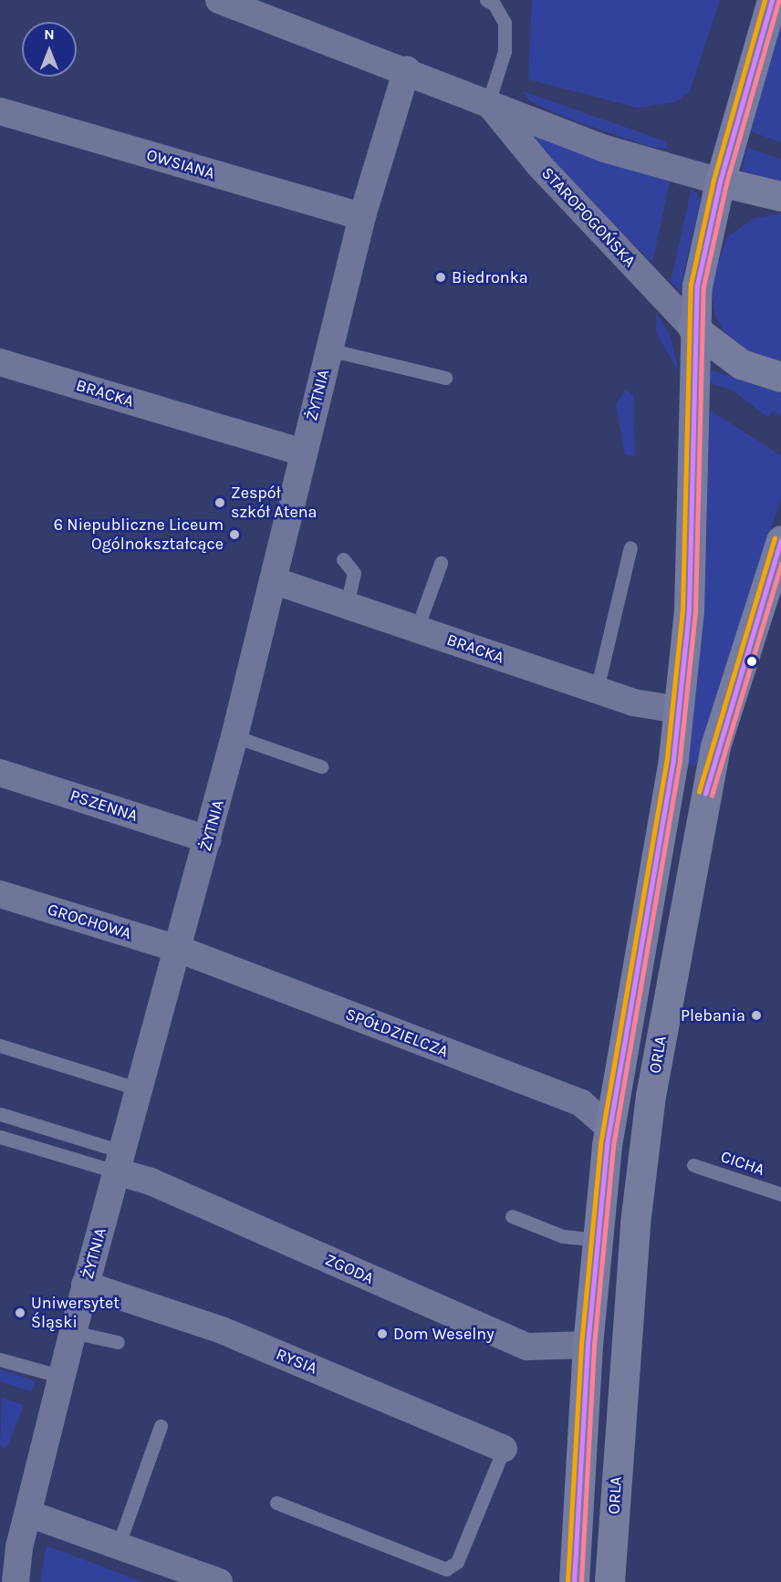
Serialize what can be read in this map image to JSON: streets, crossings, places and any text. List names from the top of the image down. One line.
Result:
{"streets":{"street":["OWSIANA","STAROPOGOŃSKA","BRACKA","ŻYTNIA","PSZENNA","GROCHOWA","SPÓŁDZIELCZA","ORLA","ZGODA","RYSIA"],"lane":["CICHA"]},"crossings":[["OWSIANA","ŻYTNIA"],["STAROPOGOŃSKA","ŻYTNIA"],["BRACKA","ŻYTNIA"],["ŻYTNIA","PSZENNA"],["ŻYTNIA","GROCHOWA"],["ŻYTNIA","SPÓŁDZIELCZA"],["ŻYTNIA","ZGODA"],["ŻYTNIA","RYSIA"],["GROCHOWA","SPÓŁDZIELCZA"]],"places":["Biedronka","Zespół szkół Atena","6 Niepubliczne Liceum Ogólnokształcące","Plebania","Uniwersytet Śląski","Dom Weselny"],"north":"top"}
